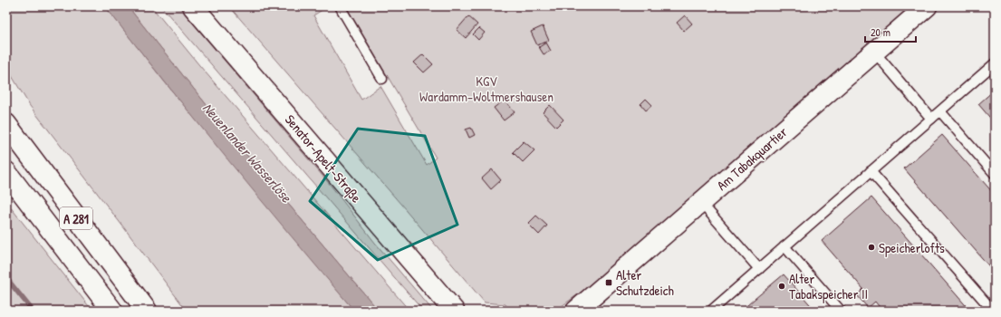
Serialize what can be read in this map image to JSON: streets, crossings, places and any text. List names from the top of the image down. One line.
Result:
{"streets":{"main road":["Senator-Apelt-Straße","Am Tabakquartier","A 281"]},"water":["Neuenlander Wasserlöse"],"parks":["KGV Wardamm-Woltmershausen"],"places":{"other":["Speicherlofts","Alter Tabakspeicher II"],"transit":["Alter Schutzdeich"]},"scale_bar":"20 m"}
